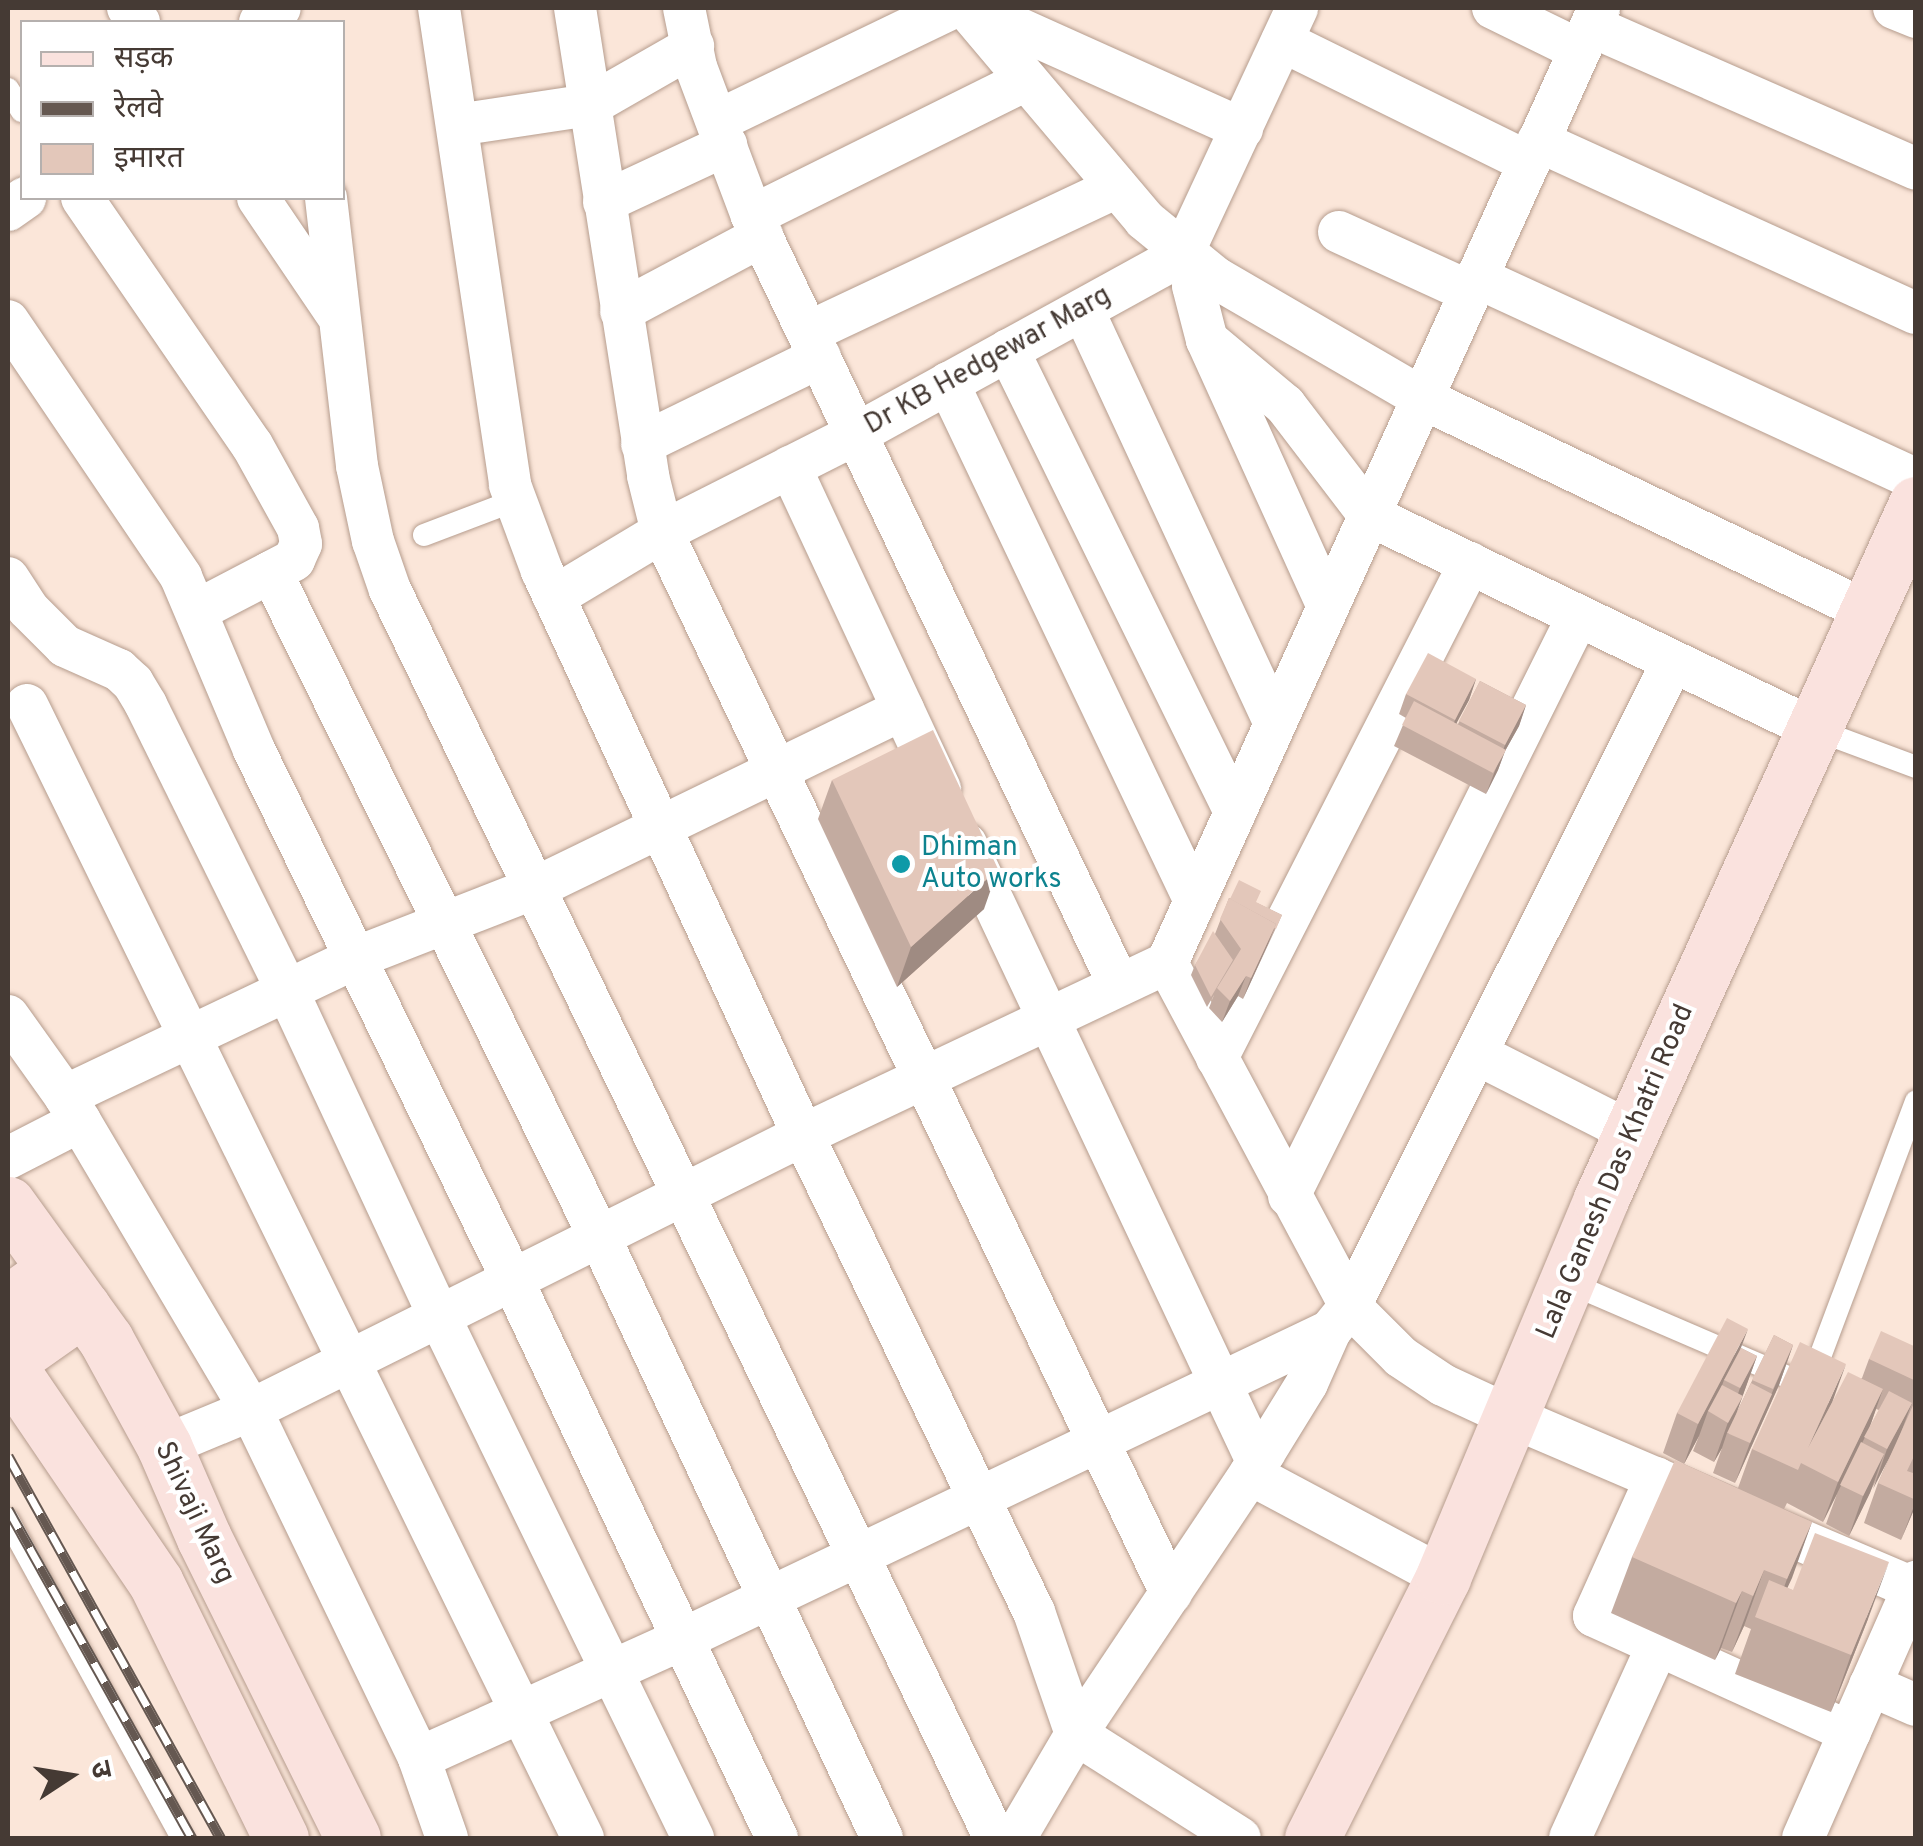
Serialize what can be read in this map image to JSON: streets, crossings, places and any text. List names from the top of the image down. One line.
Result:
{"streets":{"street":["Dr KB Hedgewar Marg","Lala Ganesh Das Khatri Road","Shivaji Marg"]},"places":["Dhiman Auto works"],"legend":["सड़क","रेलवे","इमारत"],"north":"right"}
